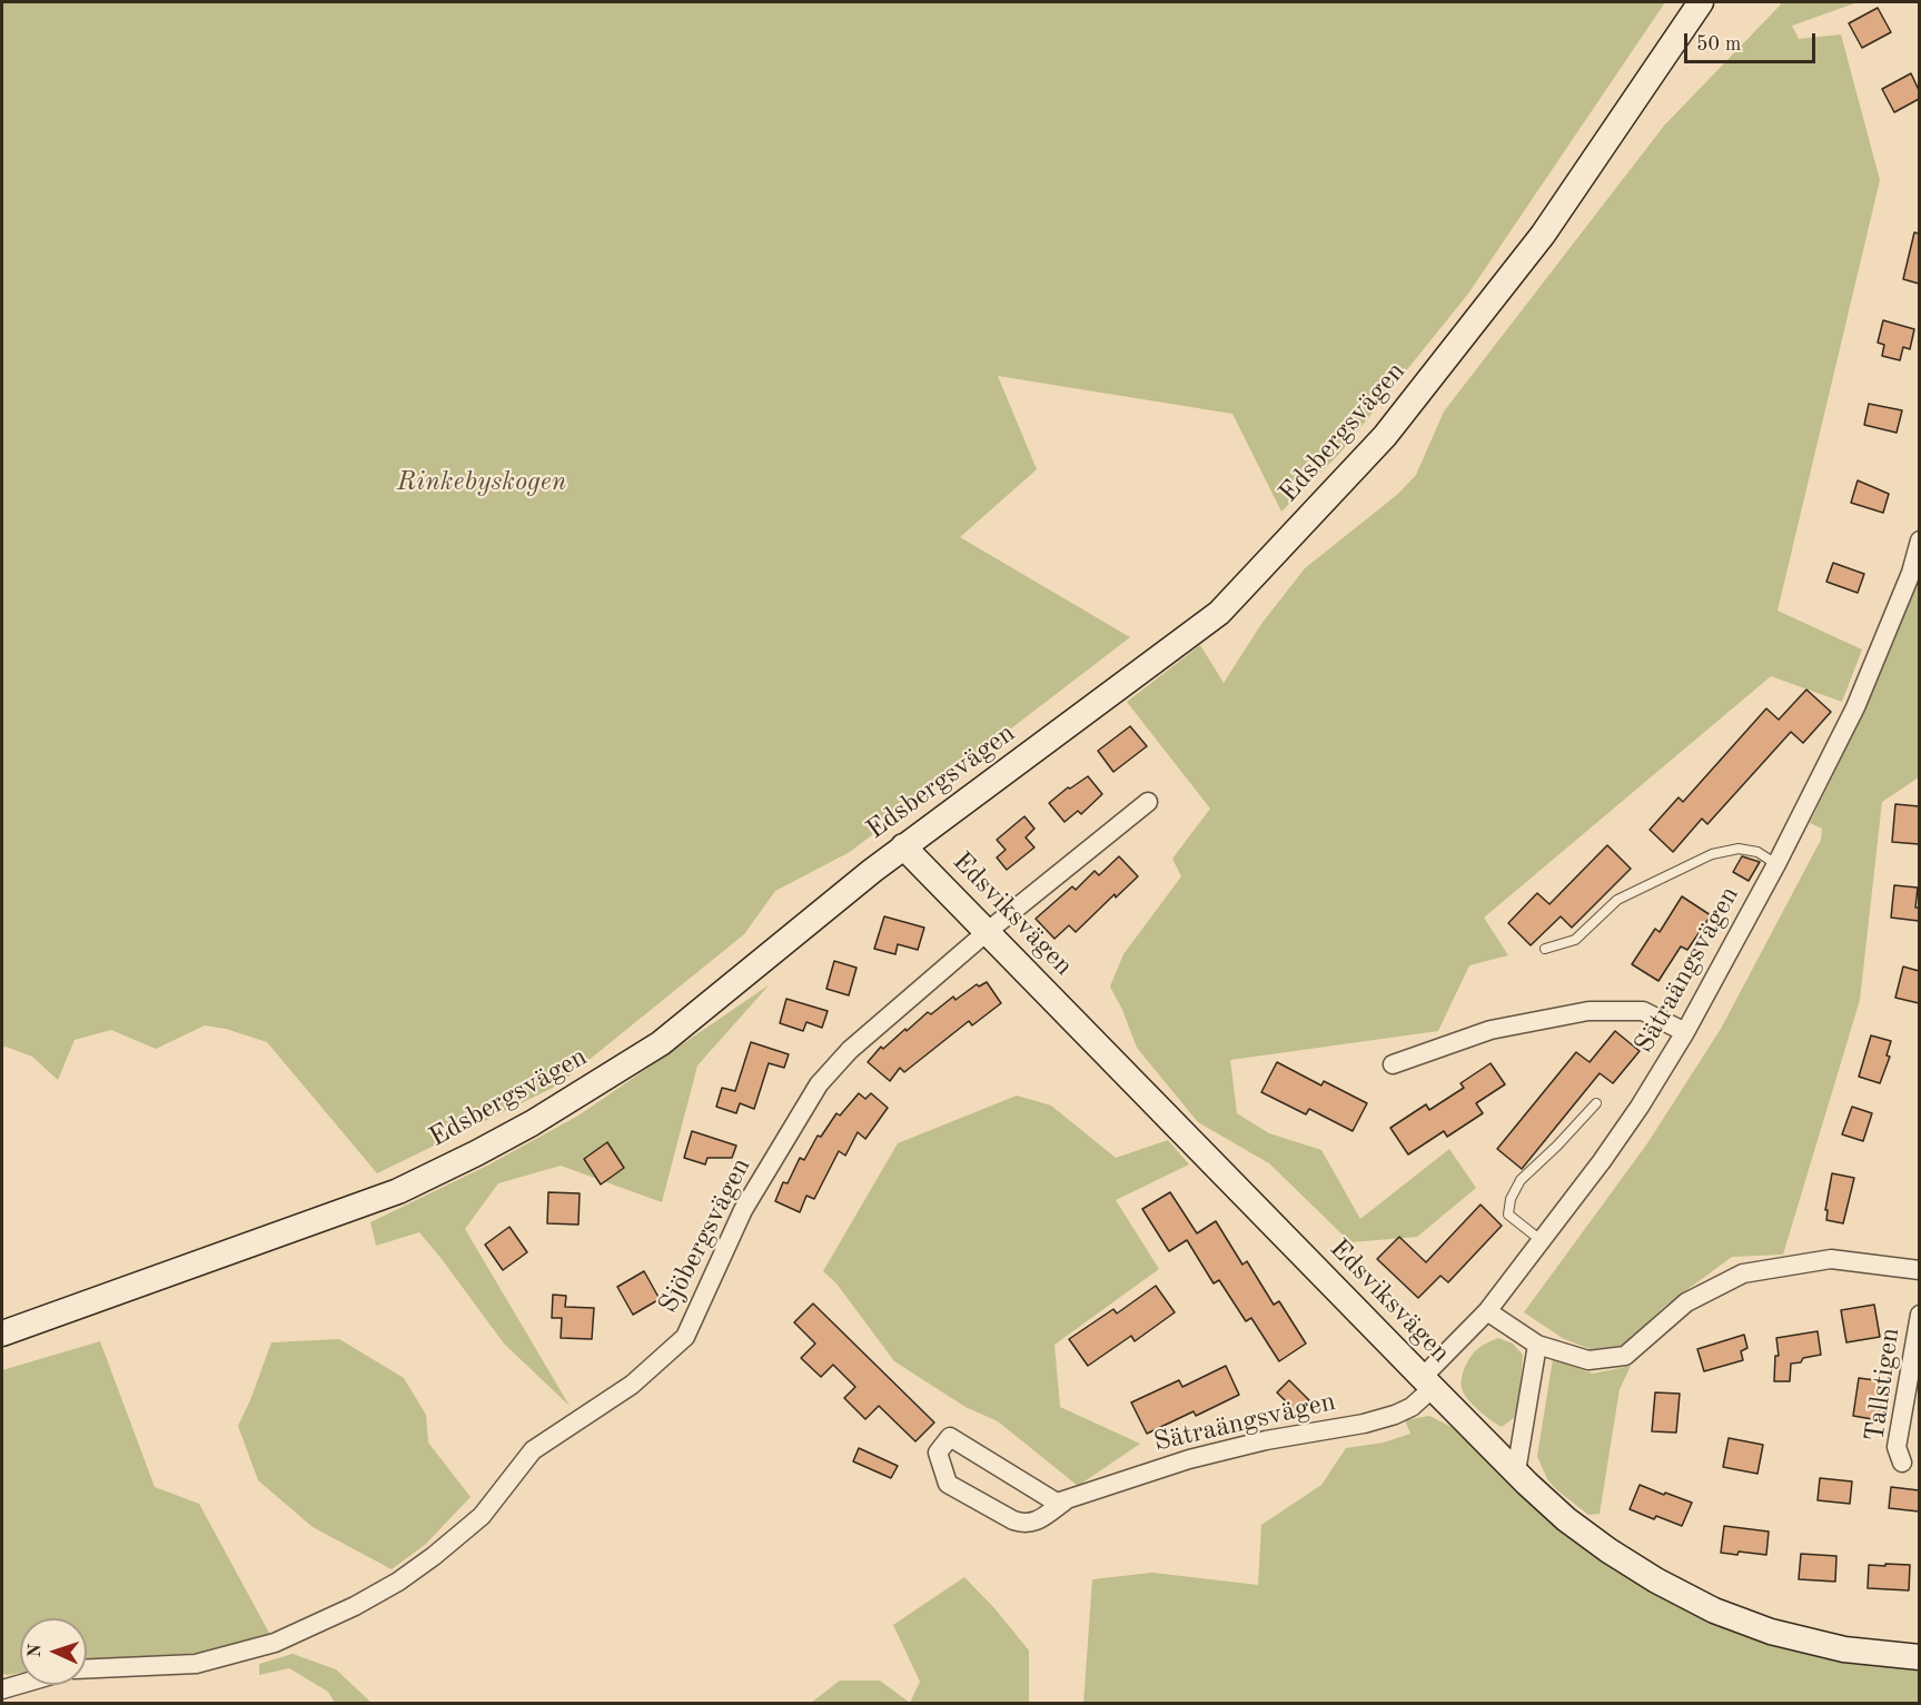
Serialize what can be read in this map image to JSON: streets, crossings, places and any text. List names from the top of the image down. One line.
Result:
{"streets":{"main road":["Edsbergsvägen","Edsviksvägen"],"street":["Sätraängsvägen","Sjöbergsvägen","Tallstigen"]},"crossings":[["Edsbergsvägen","Edsviksvägen"],["Edsviksvägen","Sätraängsvägen"],["Edsviksvägen","Sjöbergsvägen"]],"parks":["Rinkebyskogen"],"scale_bar":"50 m","north":"left"}
